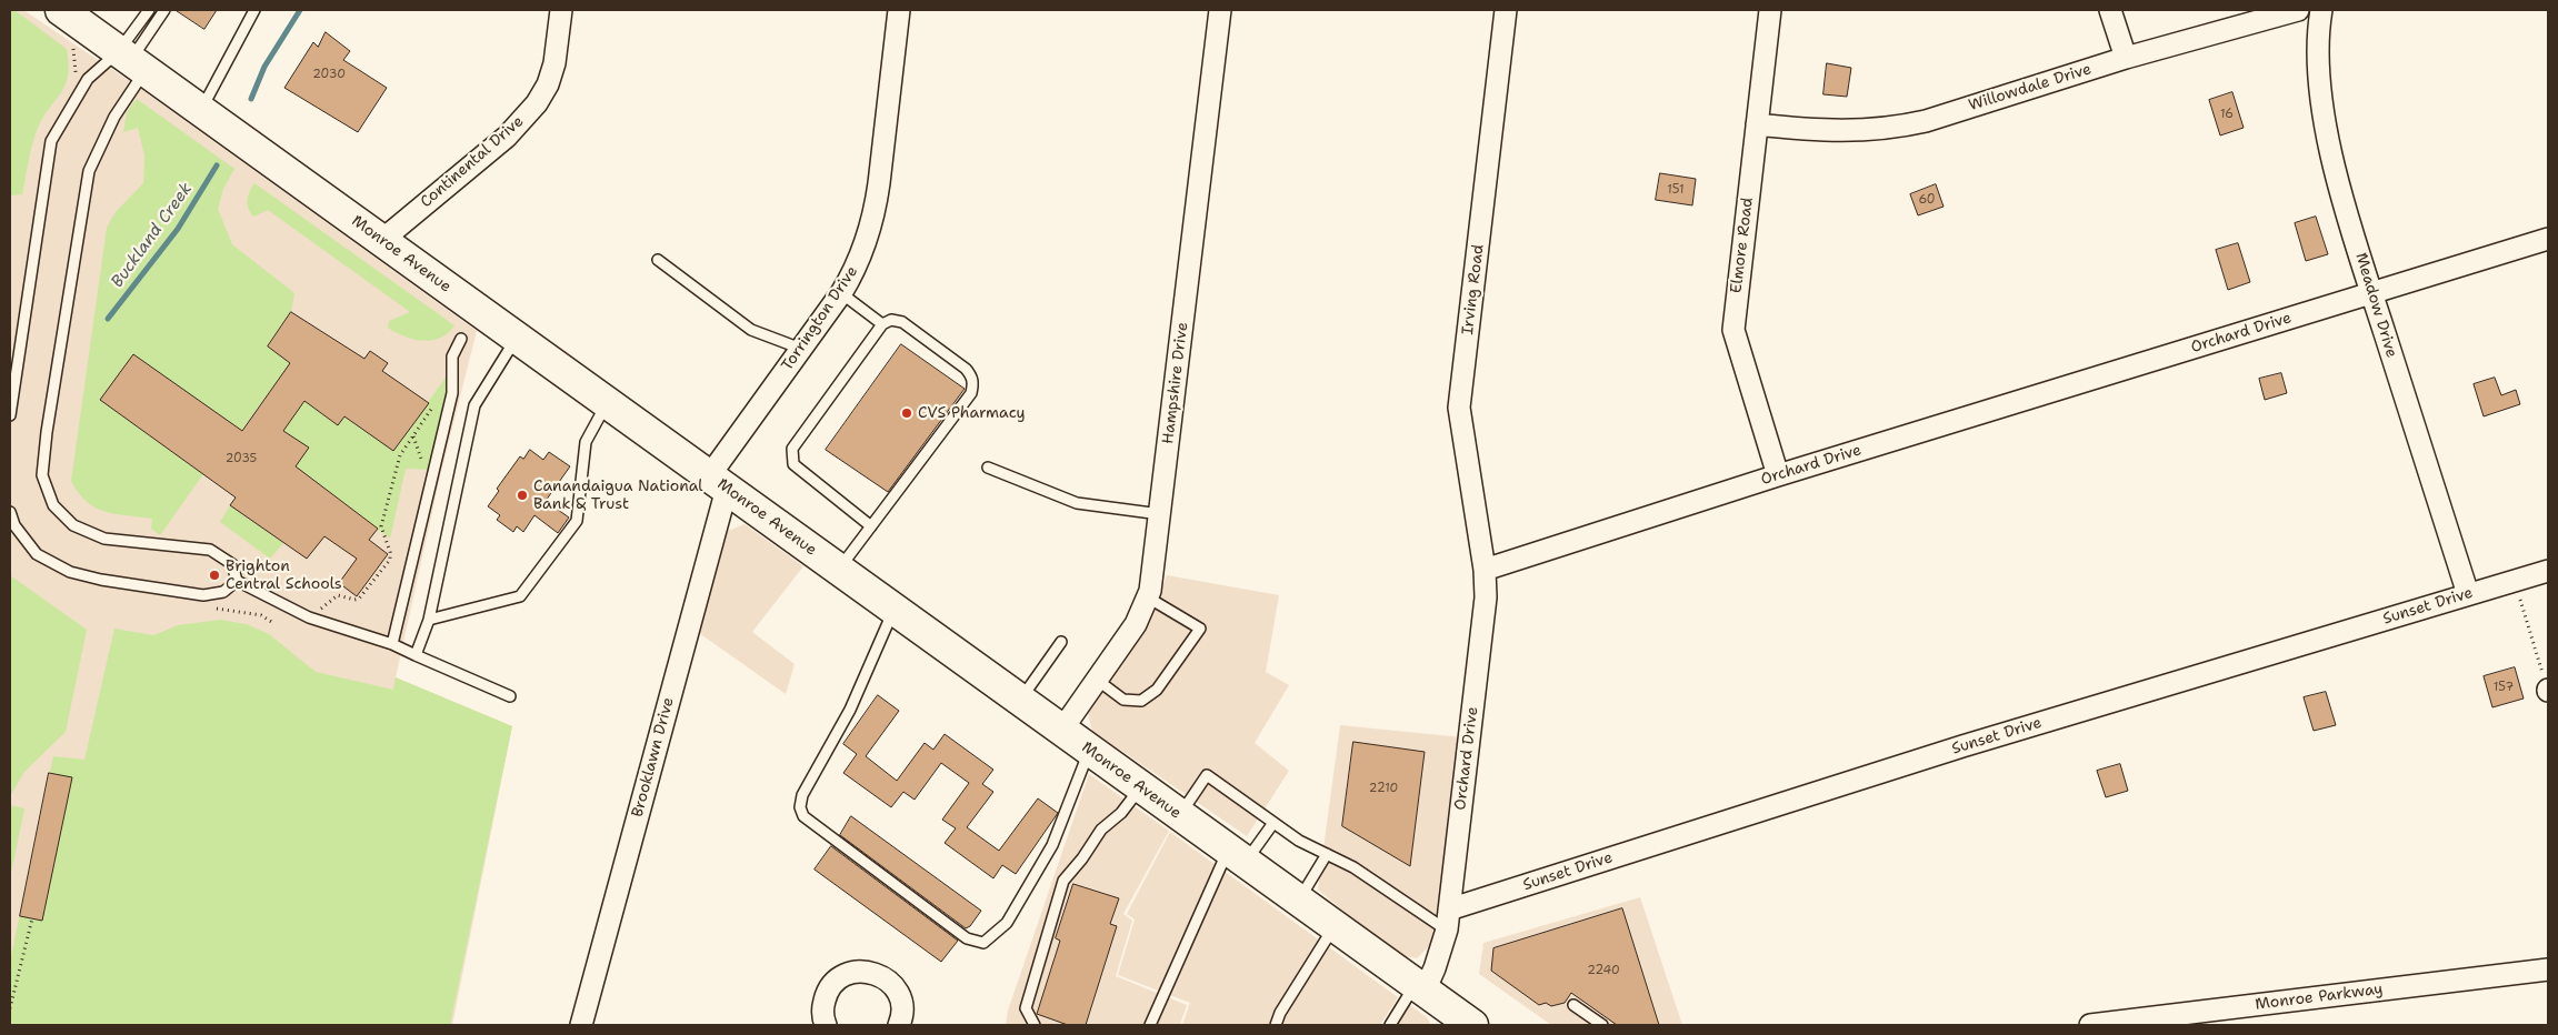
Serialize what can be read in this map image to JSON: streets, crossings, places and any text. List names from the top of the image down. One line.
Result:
{"streets":{"main road":["Monroe Avenue"],"street":["Willowdale Drive","Continental Drive","Elmore Road","Irving Road","Meadow Drive","Torrington Drive","Orchard Drive","Hampshire Drive","Sunset Drive","Brooklawn Drive","Monroe Parkway"]},"crossings":[["Willowdale Drive","Elmore Road"],["Continental Drive","Monroe Avenue"],["Elmore Road","Orchard Drive"],["Monroe Avenue","Torrington Drive"],["Monroe Avenue","Orchard Drive"],["Monroe Avenue","Hampshire Drive"],["Monroe Avenue","Brooklawn Drive"],["Irving Road","Orchard Drive"],["Meadow Drive","Orchard Drive"],["Meadow Drive","Sunset Drive"],["Torrington Drive","Brooklawn Drive"],["Orchard Drive","Sunset Drive"]],"water":["Buckland Creek"],"places":["CVS Pharmacy","Canandaigua National Bank & Trust","Brighton Central Schools"],"house_numbers":["2030","16","151","60","2035","157","2210","2240"]}
